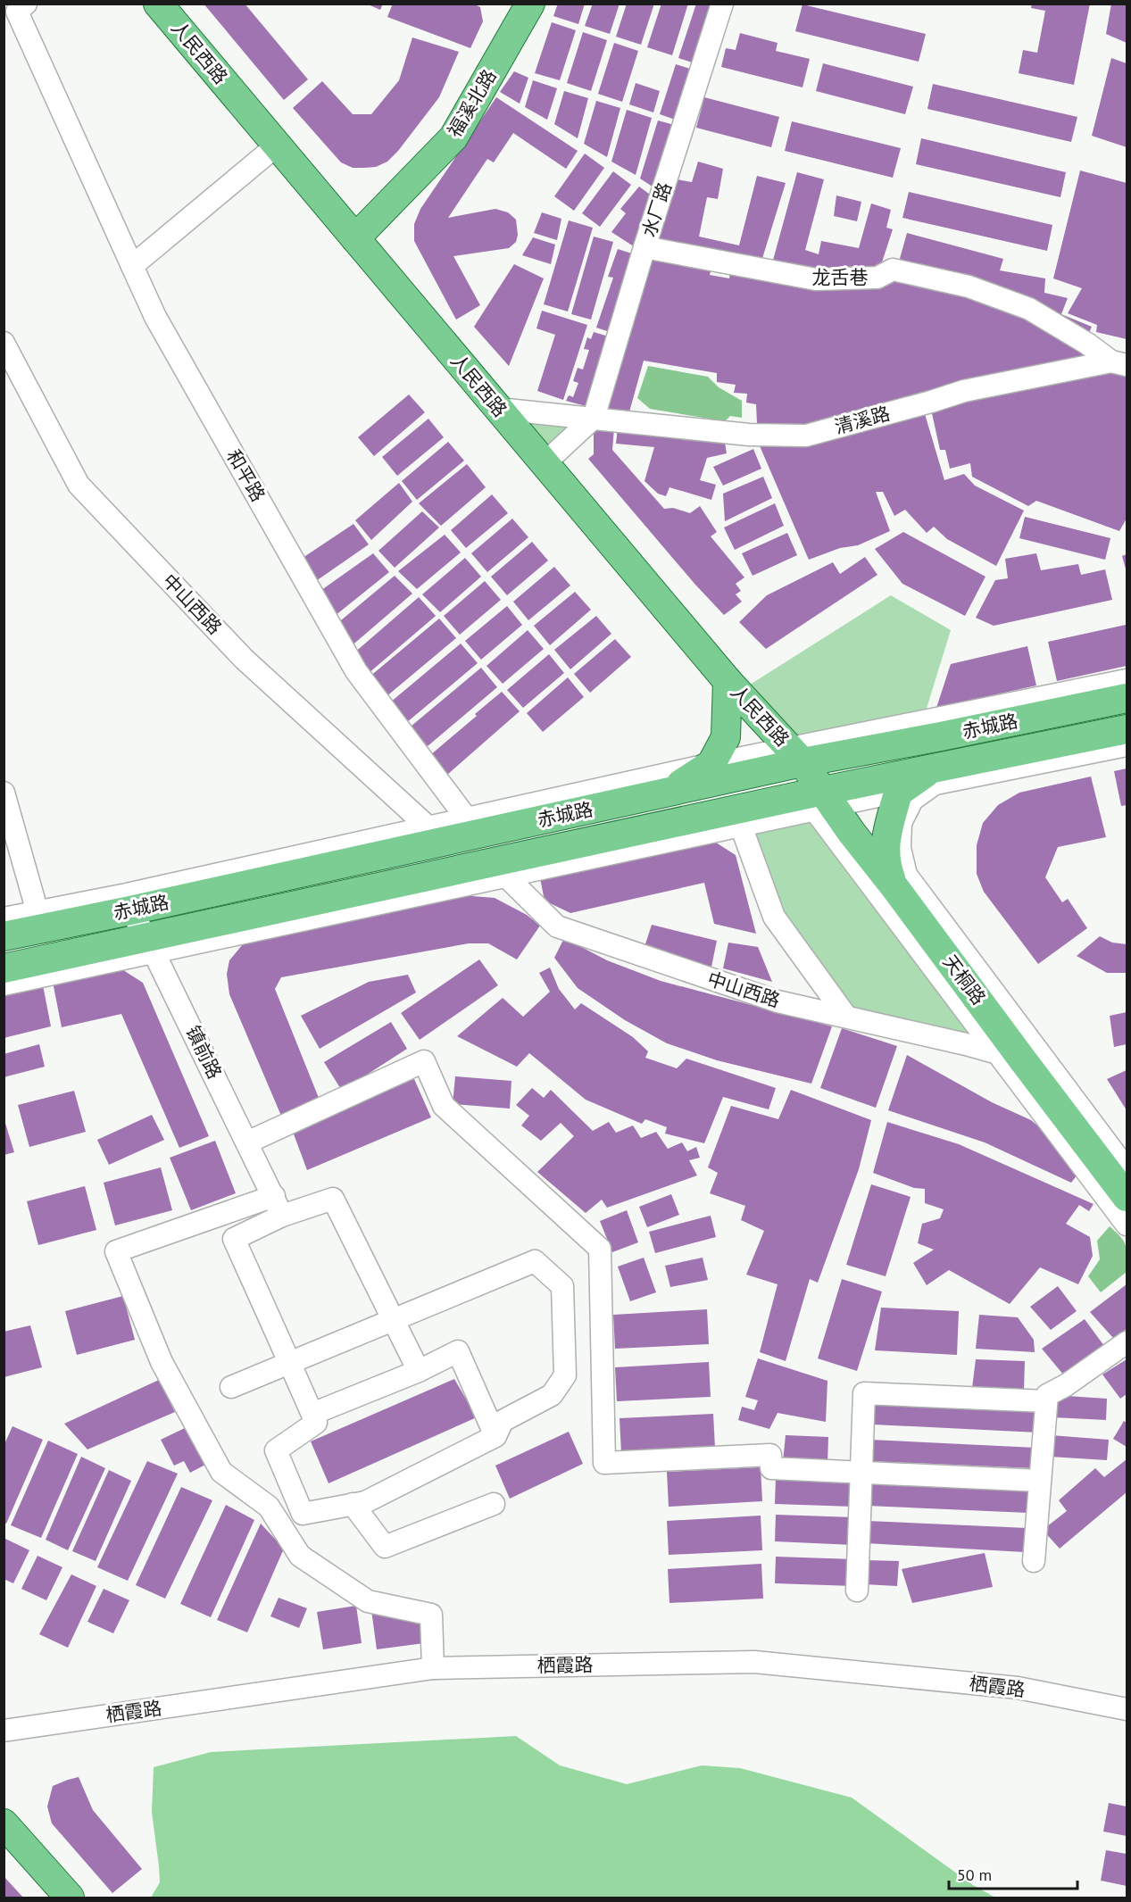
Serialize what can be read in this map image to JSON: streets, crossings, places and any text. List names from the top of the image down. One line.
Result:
{"streets":{"main road":["人民西路","福溪北路","赤城路","天桐路"],"street":["水厂路","龙舌巷","清溪路","和平路","中山西路","镇前路","栖霞路"]},"crossings":[["人民西路","福溪北路"],["人民西路","赤城路"],["人民西路","天桐路"],["水厂路","龙舌巷"],["水厂路","清溪路"],["龙舌巷","清溪路"],["和平路","赤城路"],["中山西路","赤城路"],["中山西路","天桐路"],["赤城路","天桐路"],["赤城路","镇前路"]],"scale_bar":"50 m"}
